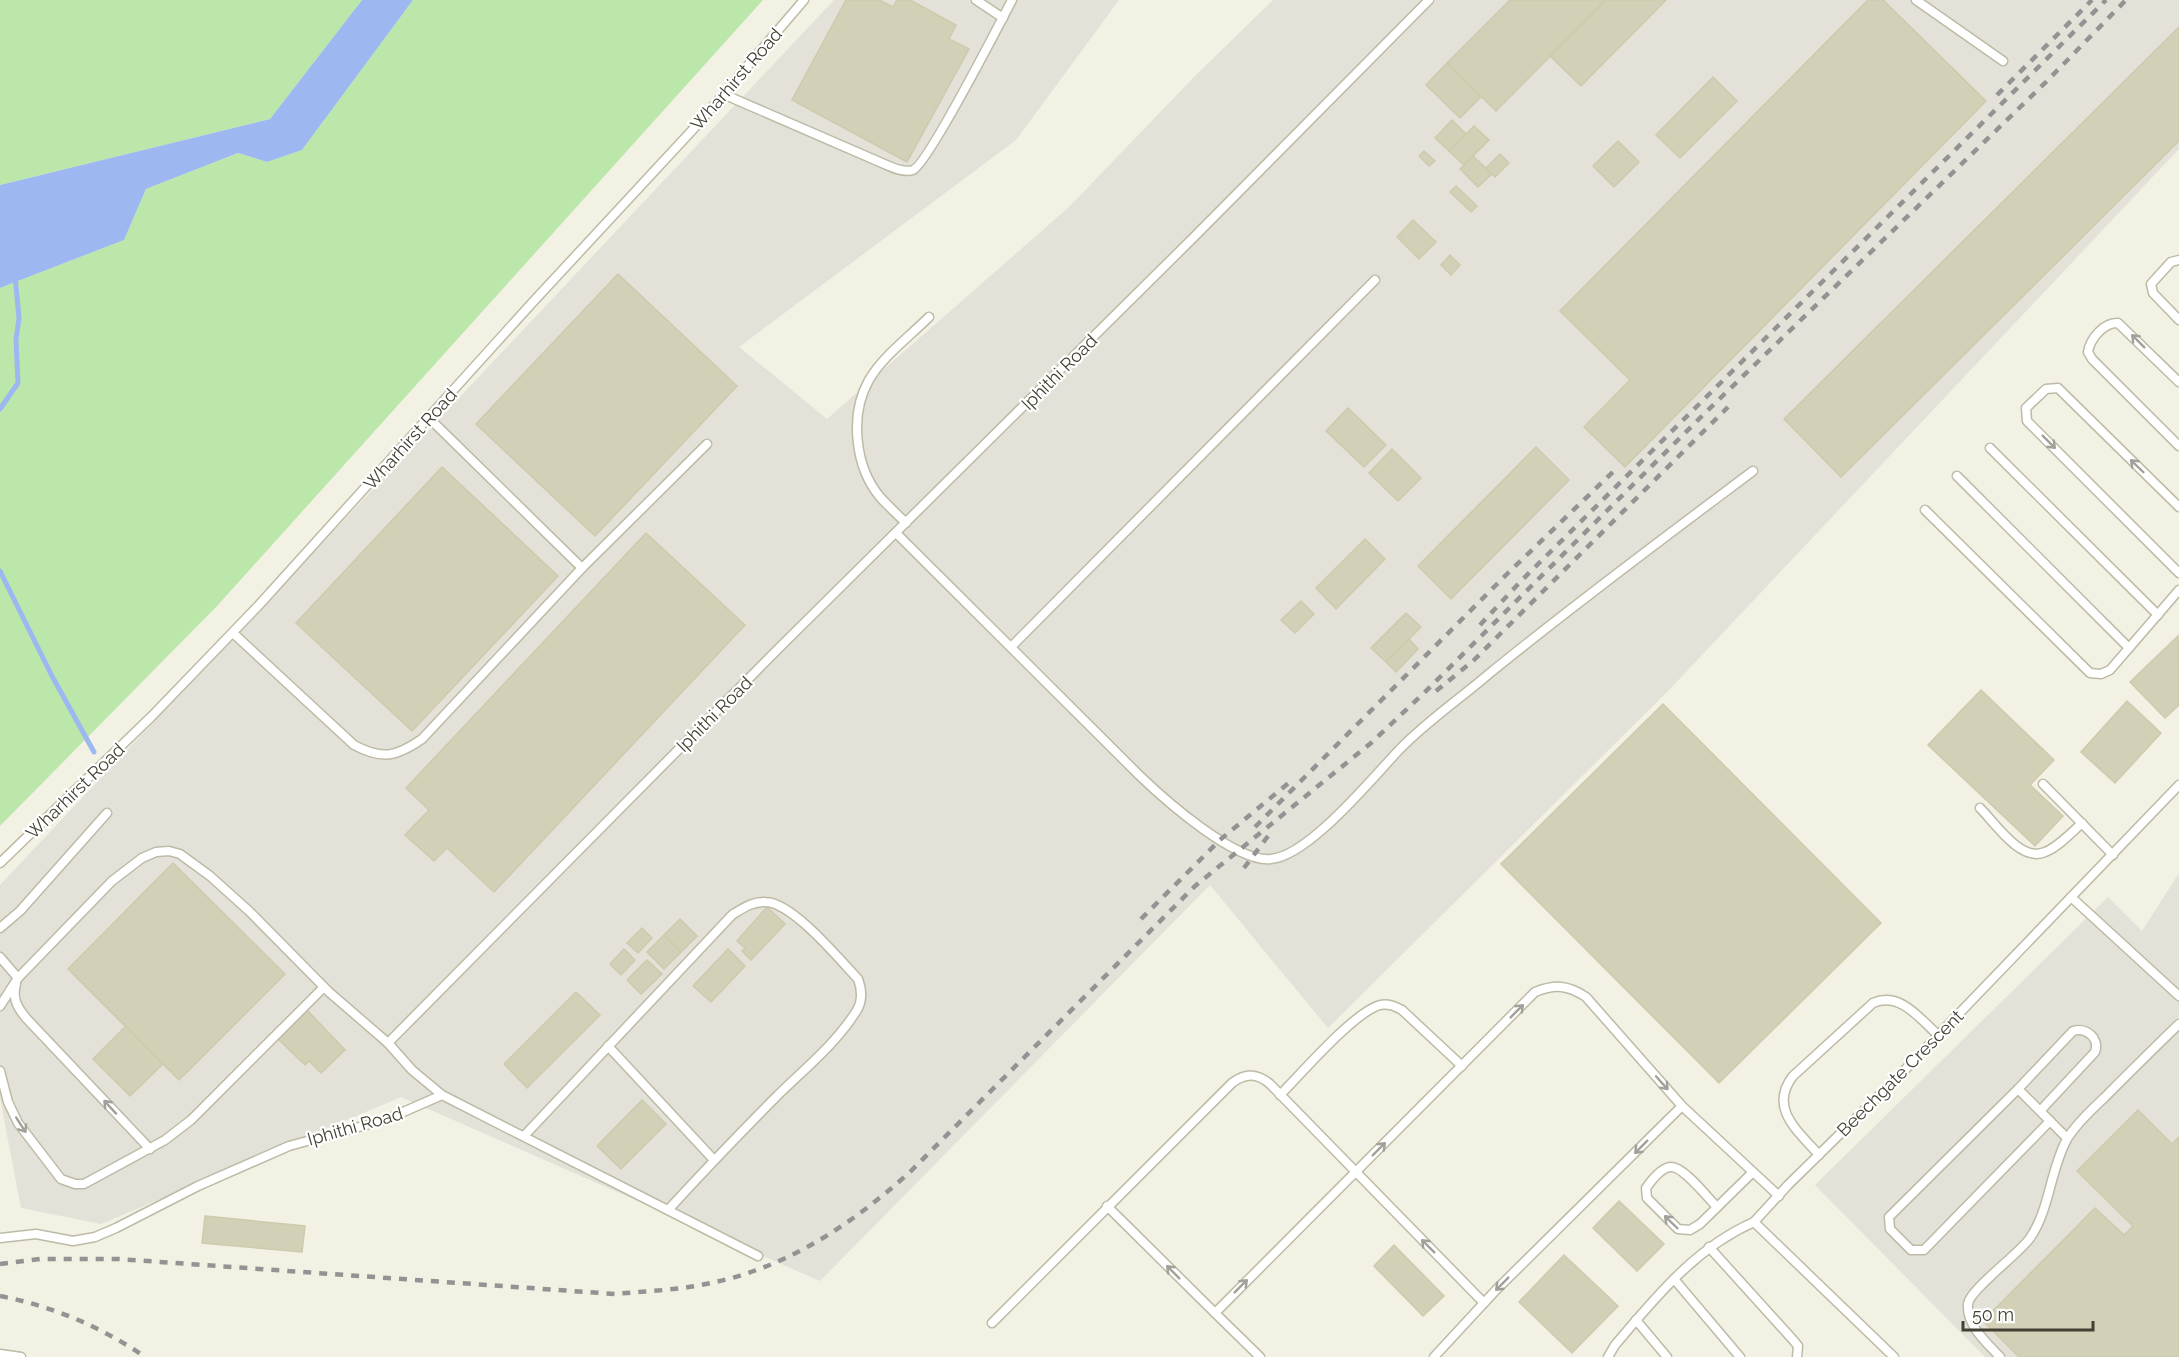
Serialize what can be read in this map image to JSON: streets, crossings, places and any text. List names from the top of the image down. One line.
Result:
{"streets":{"lane":["Wharhirst Road","Iphithi Road","Beechgate Crescent"]},"scale_bar":"50 m"}
